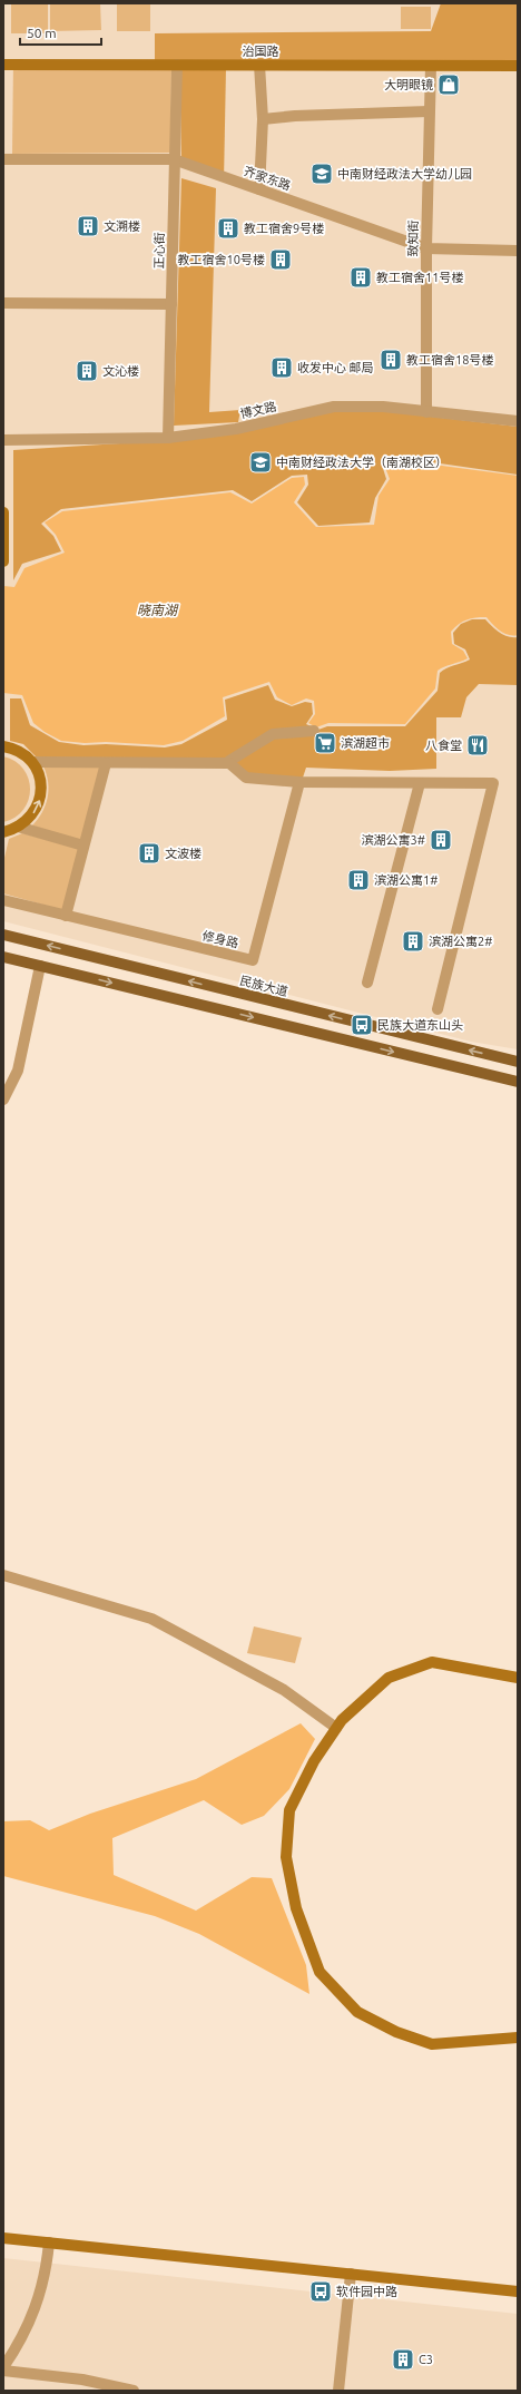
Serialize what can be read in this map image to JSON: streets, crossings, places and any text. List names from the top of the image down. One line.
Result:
{"streets":{"main road":["治国路","民族大道"],"street":["齐家东路","致知街","正心街","博文路","修身路"]},"crossings":[["治国路","致知街"],["治国路","正心街"],["齐家东路","致知街"],["齐家东路","正心街"],["致知街","博文路"],["正心街","博文路"]],"water":["晓南湖"],"places":{"shop":["大明眼镜"],"school or university":["中南财经政法大学幼儿园","中南财经政法大学（南湖校区）"],"building":["文溯楼","教工宿舍9号楼","教工宿舍10号楼","教工宿舍11号楼","教工宿舍18号楼","收发中心 邮局","文沁楼","滨湖公寓3#","文波楼","滨湖公寓1#","滨湖公寓2#","C3"],"supermarket":["滨湖超市"],"restaurant":["八食堂"],"bus stop":["民族大道东山头","软件园中路"]},"scale_bar":"50 m"}
